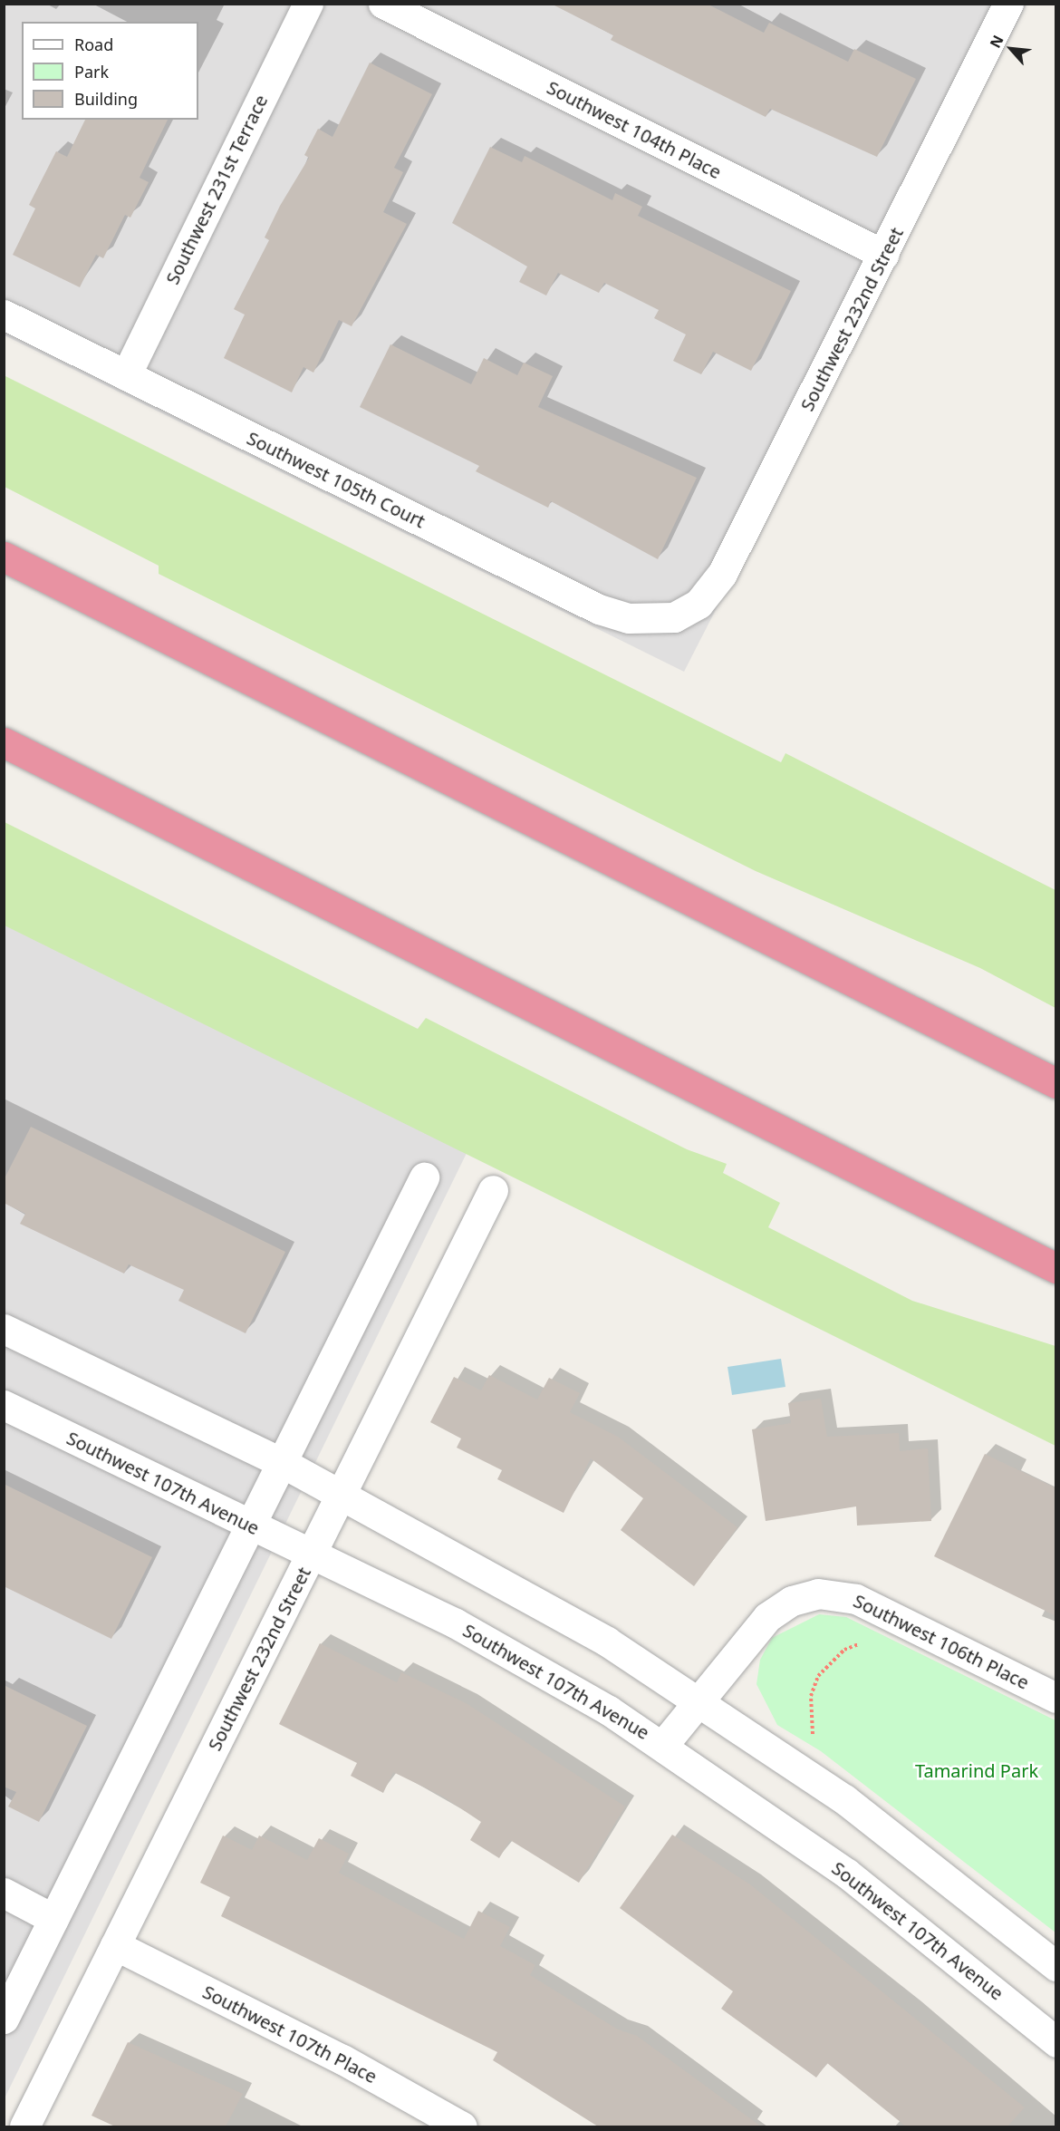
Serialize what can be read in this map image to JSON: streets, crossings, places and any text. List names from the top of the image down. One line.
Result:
{"streets":{"street":["Southwest 104th Place","Southwest 231st Terrace","Southwest 232nd Street","Southwest 105th Court","Southwest 107th Avenue","Southwest 106th Place","Southwest 107th Place"]},"crossings":[["Southwest 104th Place","Southwest 232nd Street"],["Southwest 231st Terrace","Southwest 105th Court"],["Southwest 232nd Street","Southwest 105th Court"],["Southwest 232nd Street","Southwest 107th Avenue"],["Southwest 232nd Street","Southwest 107th Place"],["Southwest 107th Avenue","Southwest 106th Place"]],"parks":["Tamarind Park"],"legend":["Road","Park","Building"],"north":"top left"}
